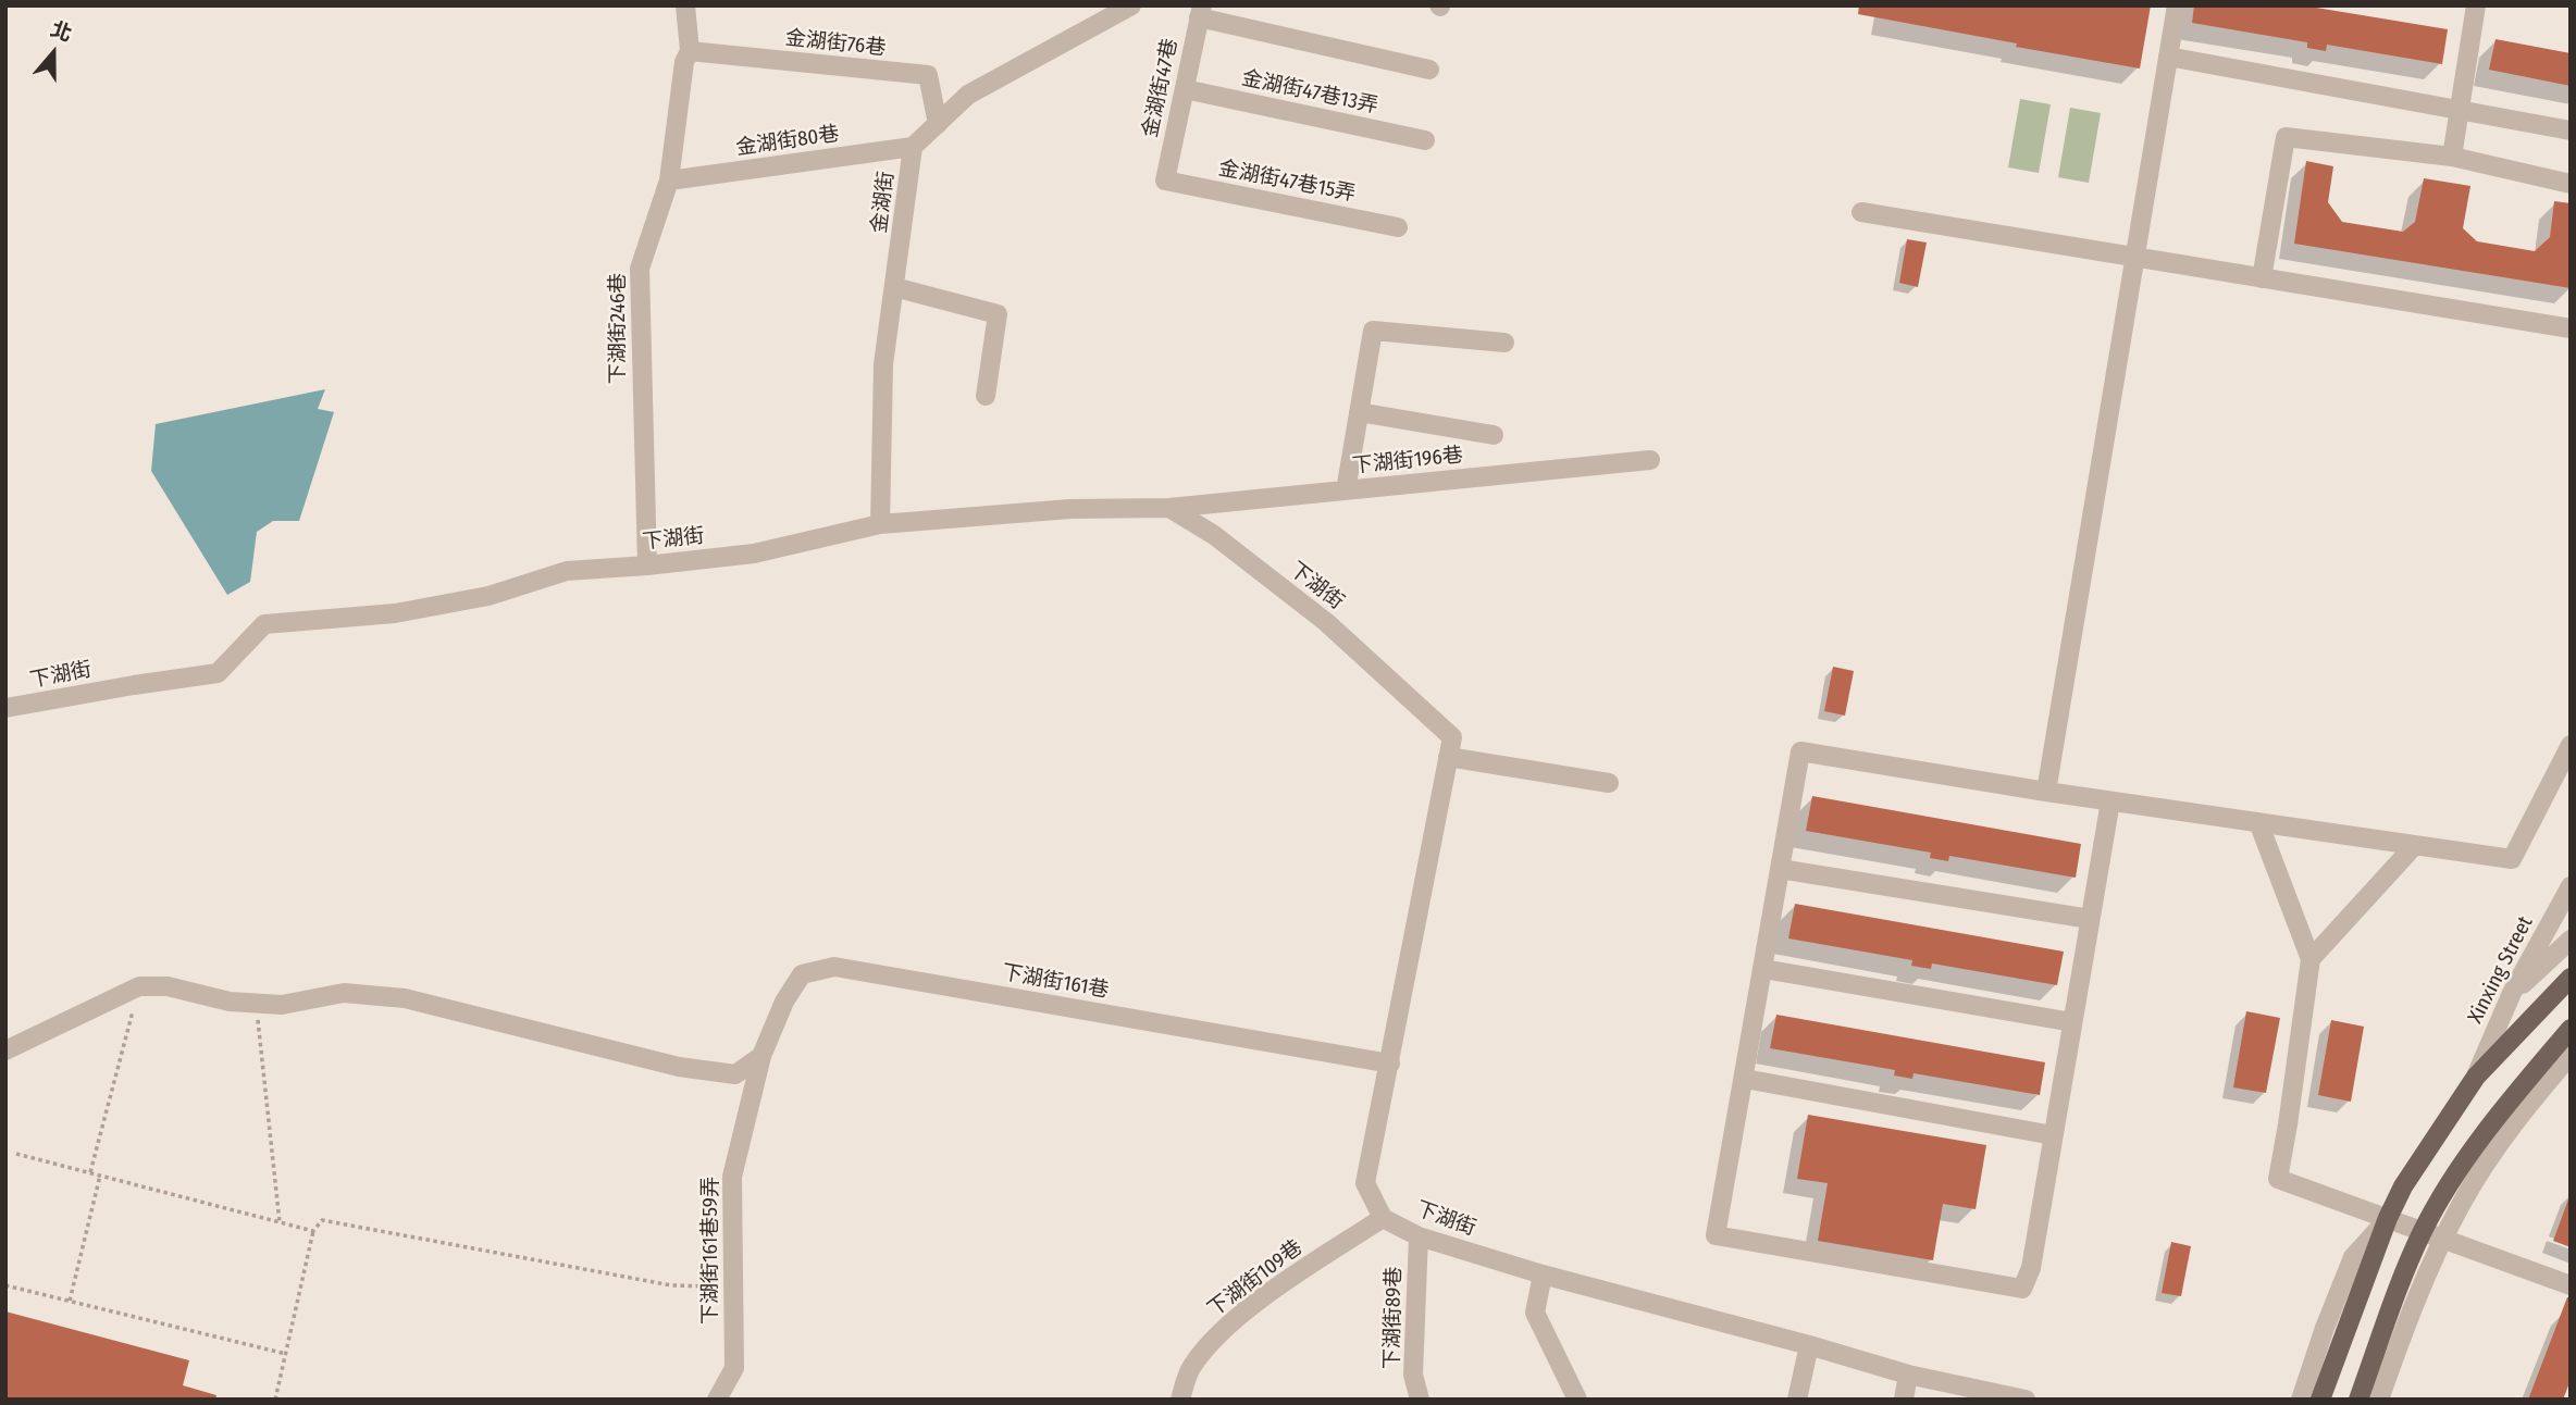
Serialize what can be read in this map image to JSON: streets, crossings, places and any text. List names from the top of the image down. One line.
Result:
{"streets":{"street":["金湖街76巷","金湖街47巷","金湖街47巷13弄","金湖街80巷","金湖街47巷15弄","金湖街","下湖街246巷","下湖街196巷","下湖街","Xinxing Street","下湖街161巷","下湖街161巷59弄","下湖街109巷","下湖街89巷"]},"crossings":[["金湖街76巷","金湖街"],["金湖街76巷","下湖街246巷"],["金湖街47巷","金湖街47巷13弄"],["金湖街47巷","金湖街47巷15弄"],["金湖街80巷","金湖街"],["金湖街80巷","下湖街246巷"],["金湖街","下湖街"],["下湖街246巷","下湖街"],["下湖街196巷","下湖街"],["下湖街","下湖街161巷"],["下湖街","下湖街109巷"],["下湖街","下湖街89巷"],["下湖街161巷","下湖街161巷59弄"]],"north":"top"}
